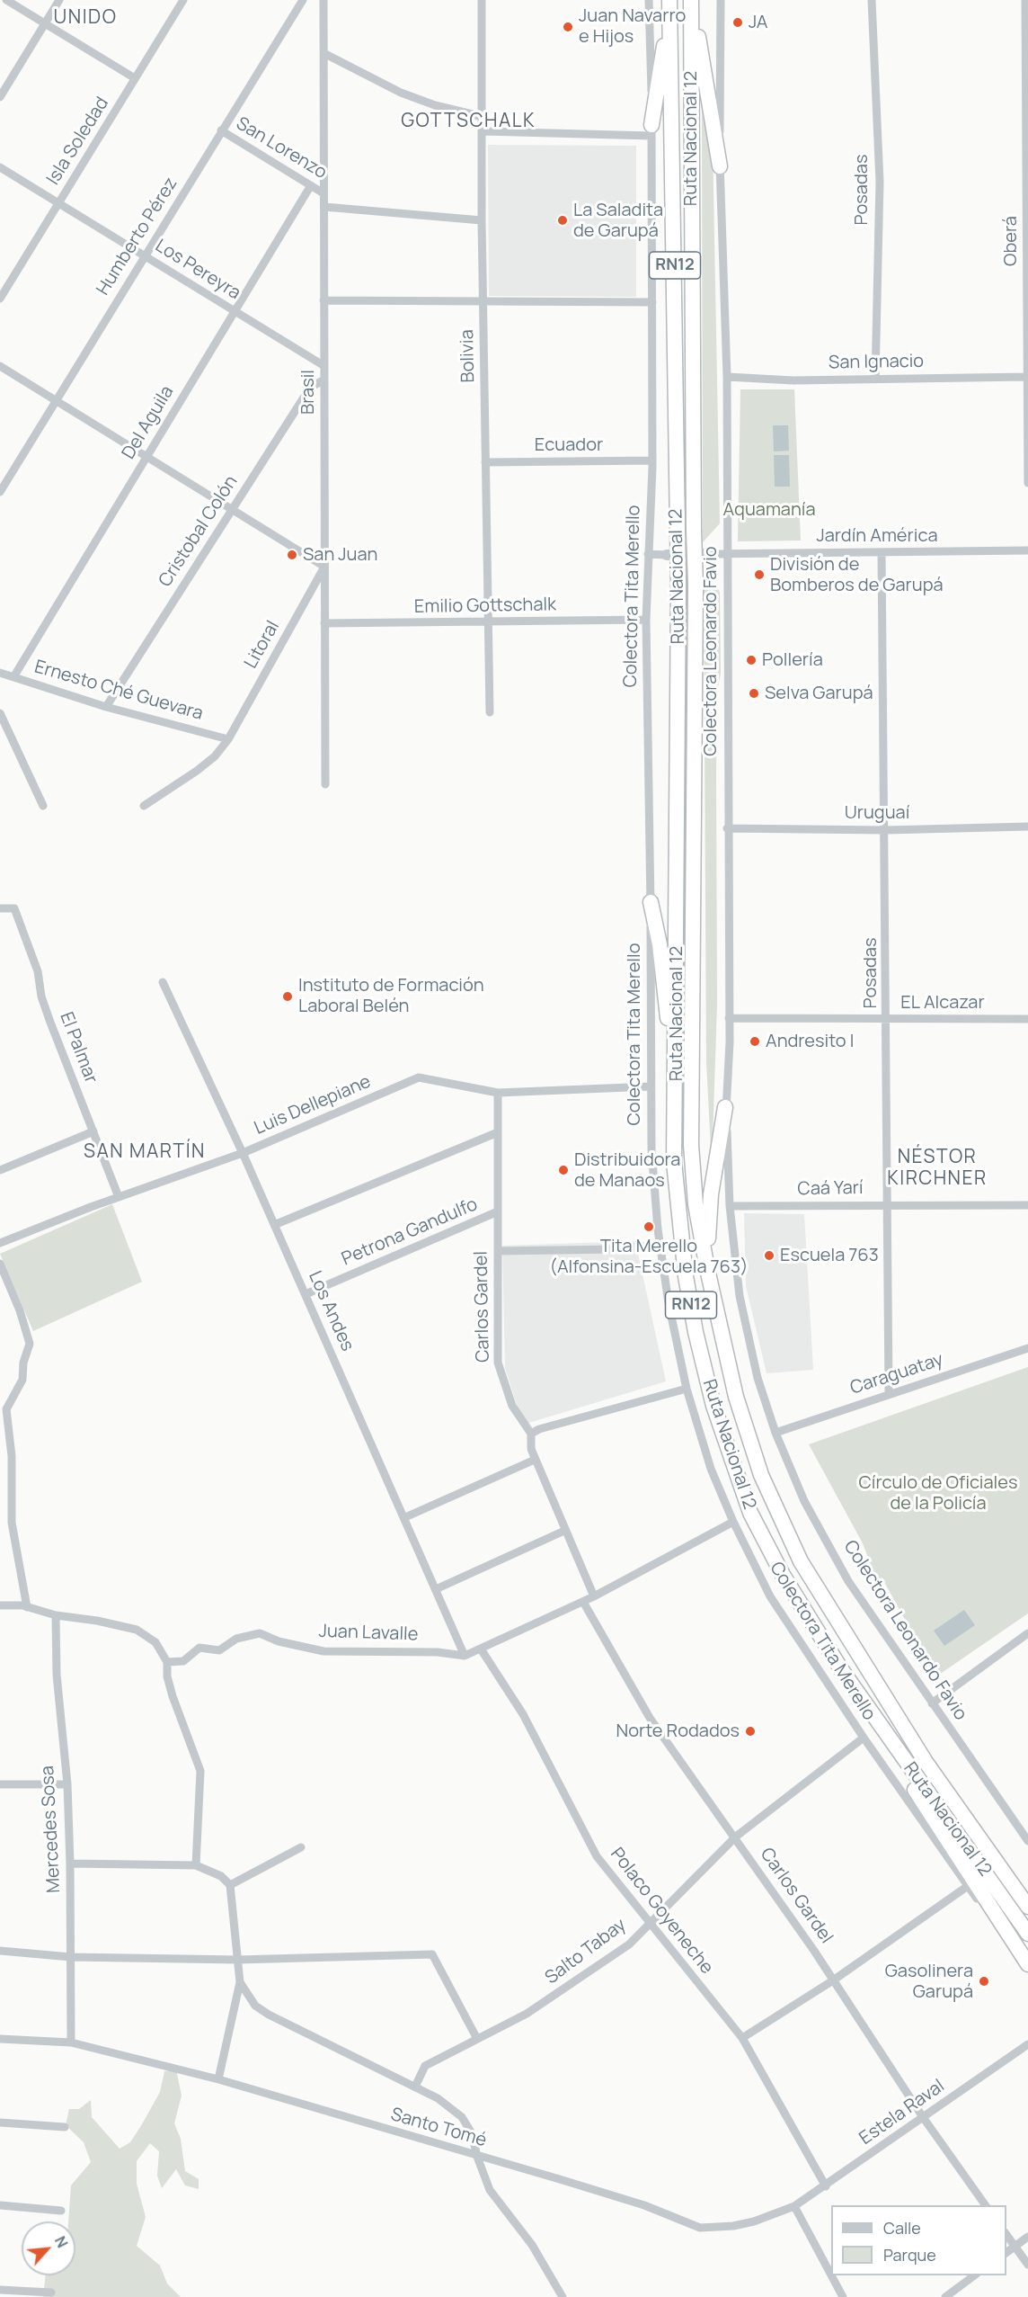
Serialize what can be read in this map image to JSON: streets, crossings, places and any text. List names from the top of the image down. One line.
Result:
{"streets":{"highway":["Ruta Nacional 12","RN12"],"street":["Isla Soledad","San Lorenzo","Posadas","Humberto Pérez","Oberá","Los Pereyra","Bolivia","San Ignacio","Brasil","Del Aguila","Ecuador","Cristobal Colón","Jardín América","Colectora Tita Merello","Emilio Gottschalk","Litoral","Colectora Leonardo Favio","Ernesto Ché Guevara","Uruguaí","EL Alcazar","El Palmar","Luis Dellepiane","Caá Yarí","Petrona Gandulfo","Carlos Gardel","Los Andes","Caraguatay","Juan Lavalle","Mercedes Sosa","Polaco Goyeneche","Salto Tabay","Estela Raval","Santo Tomé"]},"crossings":[["Isla Soledad","Los Pereyra"],["San Lorenzo","Humberto Pérez"],["San Lorenzo","Brasil"],["San Lorenzo","Del Aguila"],["Posadas","San Ignacio"],["Posadas","Jardín América"],["Posadas","Uruguaí"],["Posadas","EL Alcazar"],["Posadas","Caá Yarí"],["Posadas","Caraguatay"],["Humberto Pérez","Los Pereyra"],["Oberá","San Ignacio"],["Los Pereyra","Brasil"],["Los Pereyra","Del Aguila"],["Bolivia","Ecuador"],["Bolivia","Emilio Gottschalk"],["San Ignacio","Colectora Leonardo Favio"],["Brasil","Cristobal Colón"],["Brasil","Emilio Gottschalk"],["Brasil","Litoral"],["Del Aguila","Ernesto Ché Guevara"],["Ecuador","Colectora Tita Merello"],["Cristobal Colón","Ernesto Ché Guevara"],["Jardín América","Colectora Leonardo Favio"],["Colectora Tita Merello","Emilio Gottschalk"],["Colectora Tita Merello","Luis Dellepiane"],["Colectora Tita Merello","Juan Lavalle"],["Colectora Tita Merello","Salto Tabay"],["Litoral","Ernesto Ché Guevara"],["Colectora Leonardo Favio","Uruguaí"],["Colectora Leonardo Favio","EL Alcazar"],["Colectora Leonardo Favio","Caá Yarí"],["Colectora Leonardo Favio","Caraguatay"],["El Palmar","Luis Dellepiane"],["Luis Dellepiane","Carlos Gardel"],["Luis Dellepiane","Los Andes"],["Petrona Gandulfo","Carlos Gardel"],["Petrona Gandulfo","Los Andes"],["Carlos Gardel","Juan Lavalle"],["Carlos Gardel","Salto Tabay"],["Carlos Gardel","Estela Raval"],["Los Andes","Juan Lavalle"],["Juan Lavalle","Polaco Goyeneche"],["Mercedes Sosa","Santo Tomé"],["Polaco Goyeneche","Salto Tabay"],["Polaco Goyeneche","Estela Raval"],["Estela Raval","Santo Tomé"]],"districts":["UNIDO","GOTTSCHALK","SAN MARTÍN","NÉSTOR KIRCHNER"],"parks":["Aquamanía","Círculo de Oficiales de la Policía"],"places":["JA","Juan Navarro e Hijos","La Saladita de Garupá","San Juan","División de Bomberos de Garupá","Pollería","Selva Garupá","Instituto de Formación Laboral Belén","Andresito I","Distribuidora de Manaos","Tita Merello (Alfonsina-Escuela 763)","Escuela 763","Norte Rodados","Gasolinera Garupá"],"legend":["Calle","Parque"],"north":"top right"}
